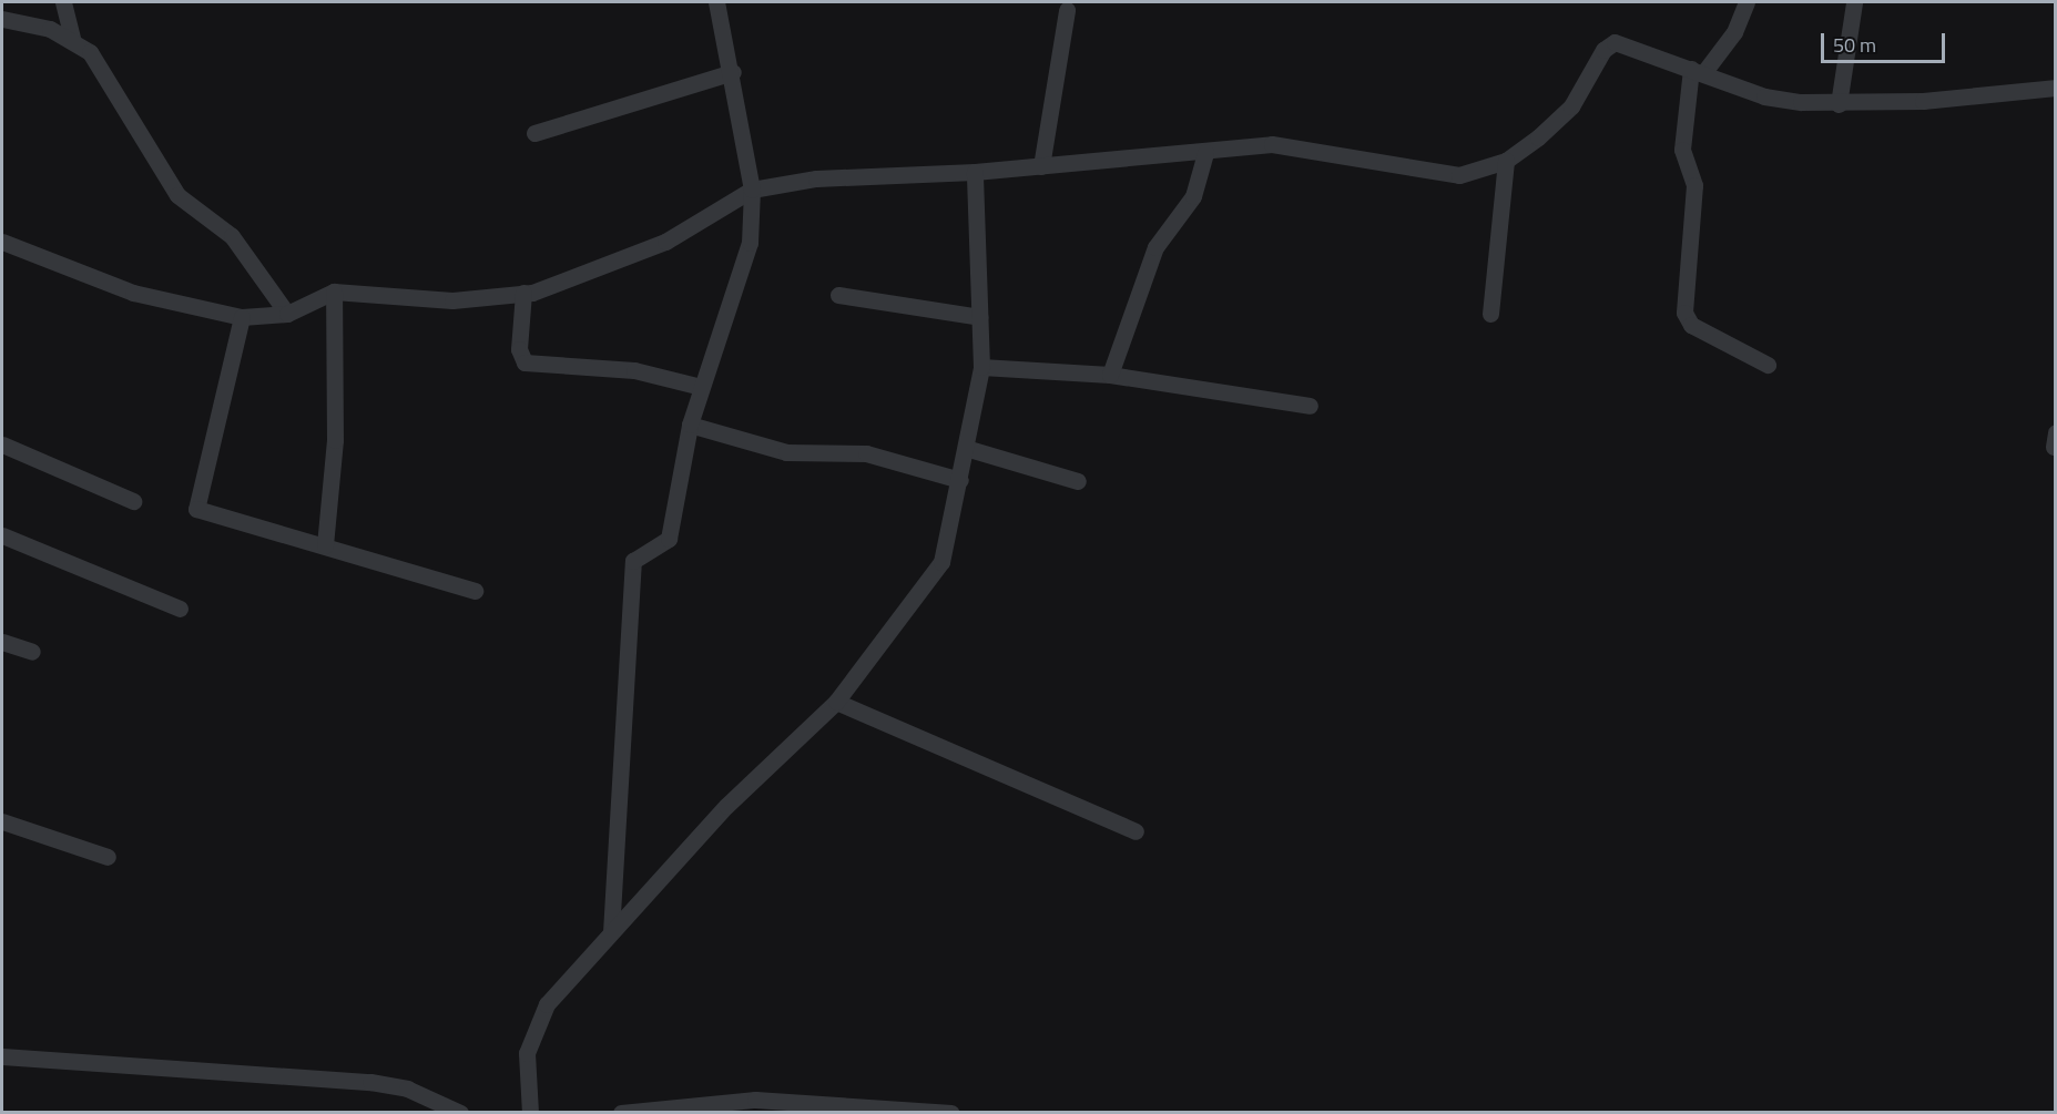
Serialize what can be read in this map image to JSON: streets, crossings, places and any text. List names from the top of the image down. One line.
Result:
{"scale_bar":"50 m"}
